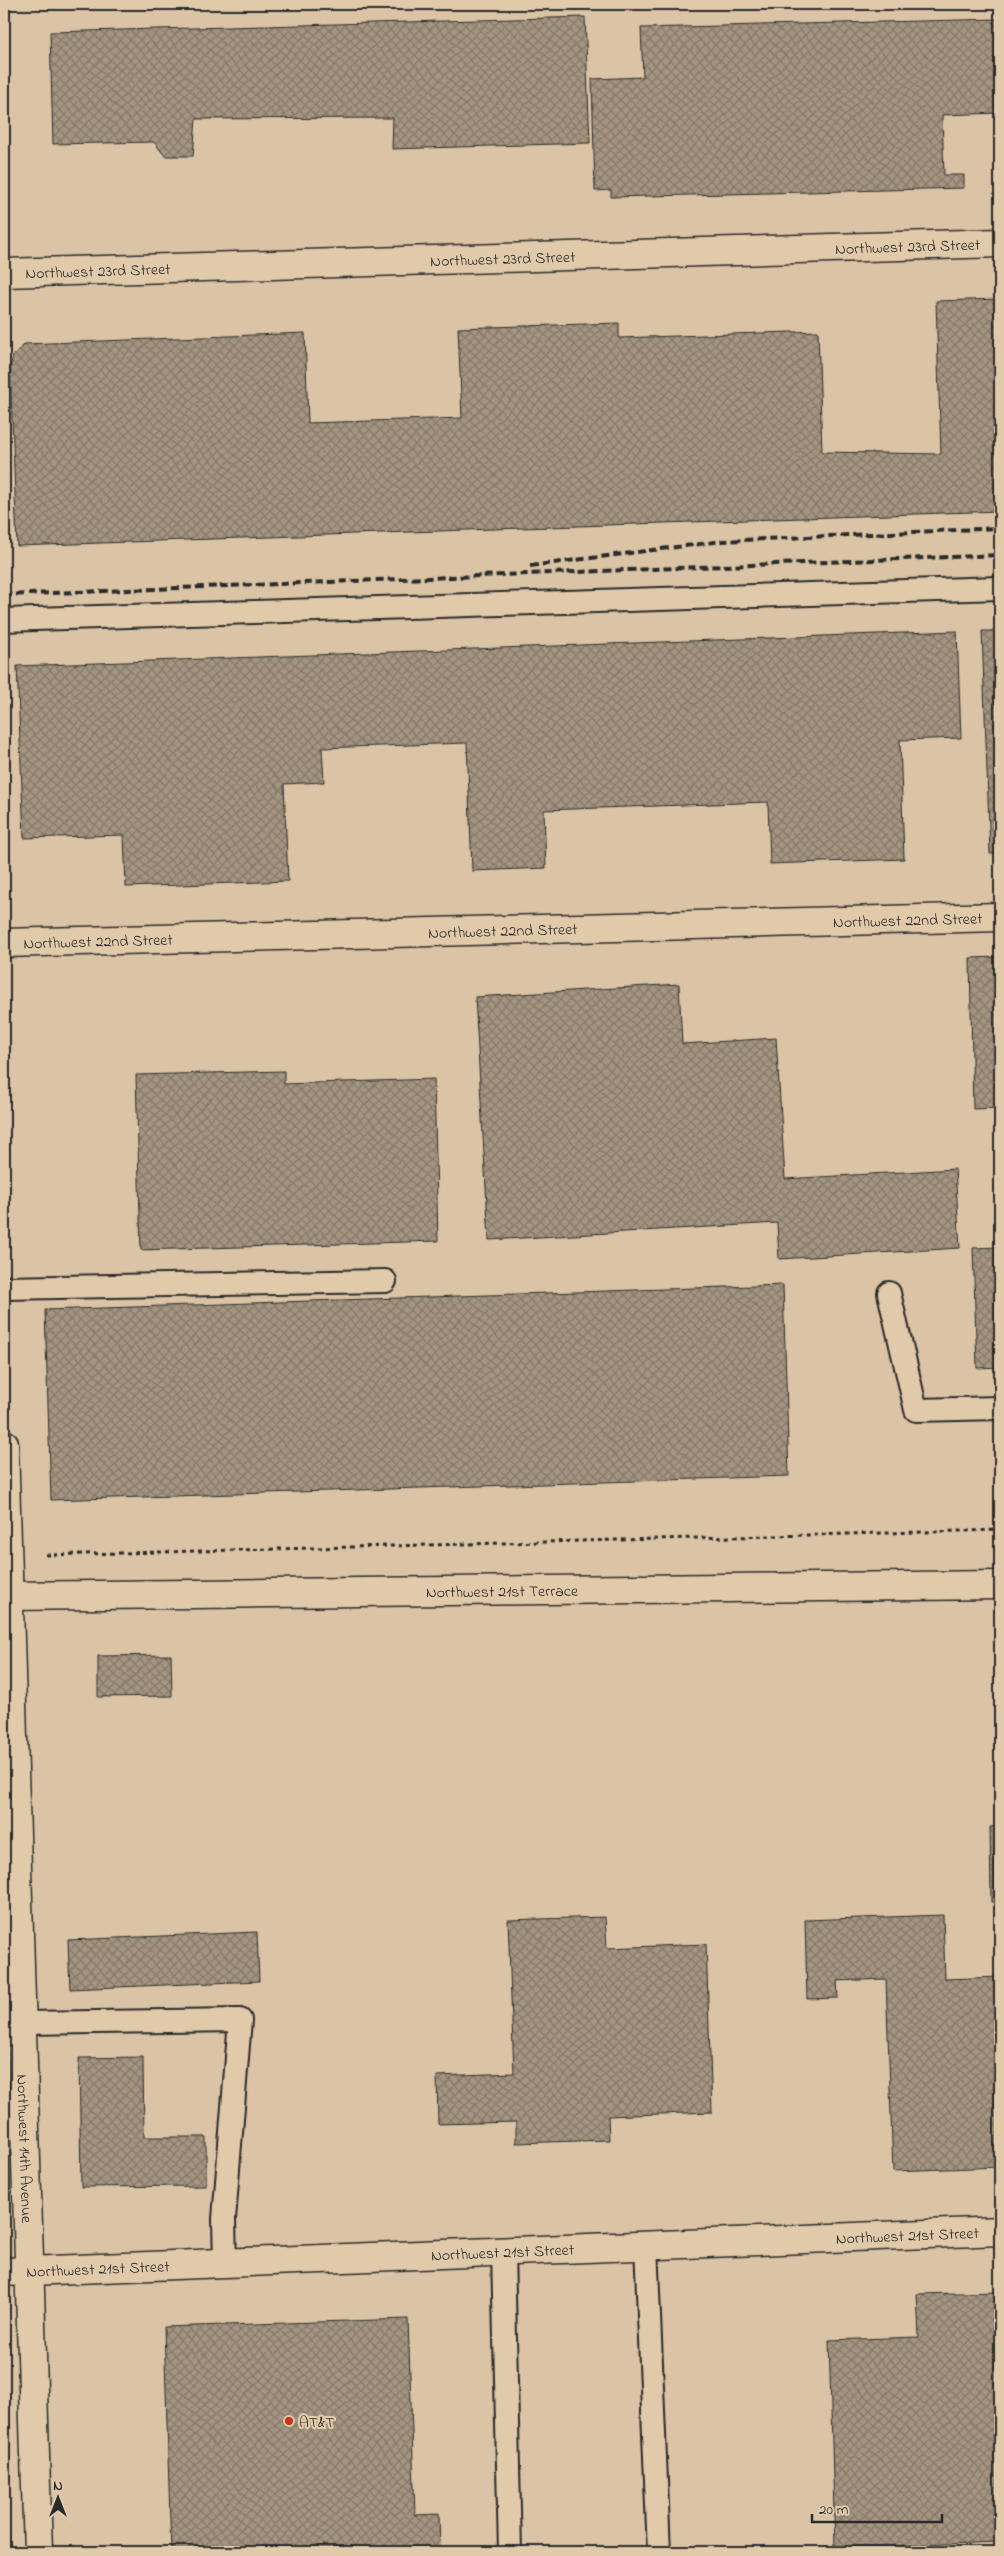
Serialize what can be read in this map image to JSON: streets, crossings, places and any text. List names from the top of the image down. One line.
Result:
{"streets":{"street":["Northwest 23rd Street","Northwest 22nd Street","Northwest 21st Terrace","Northwest 14th Avenue","Northwest 21st Street"]},"crossings":[["Northwest 21st Terrace","Northwest 14th Avenue"],["Northwest 14th Avenue","Northwest 21st Street"]],"places":["AT&T"],"scale_bar":"20 m","north":"top"}
